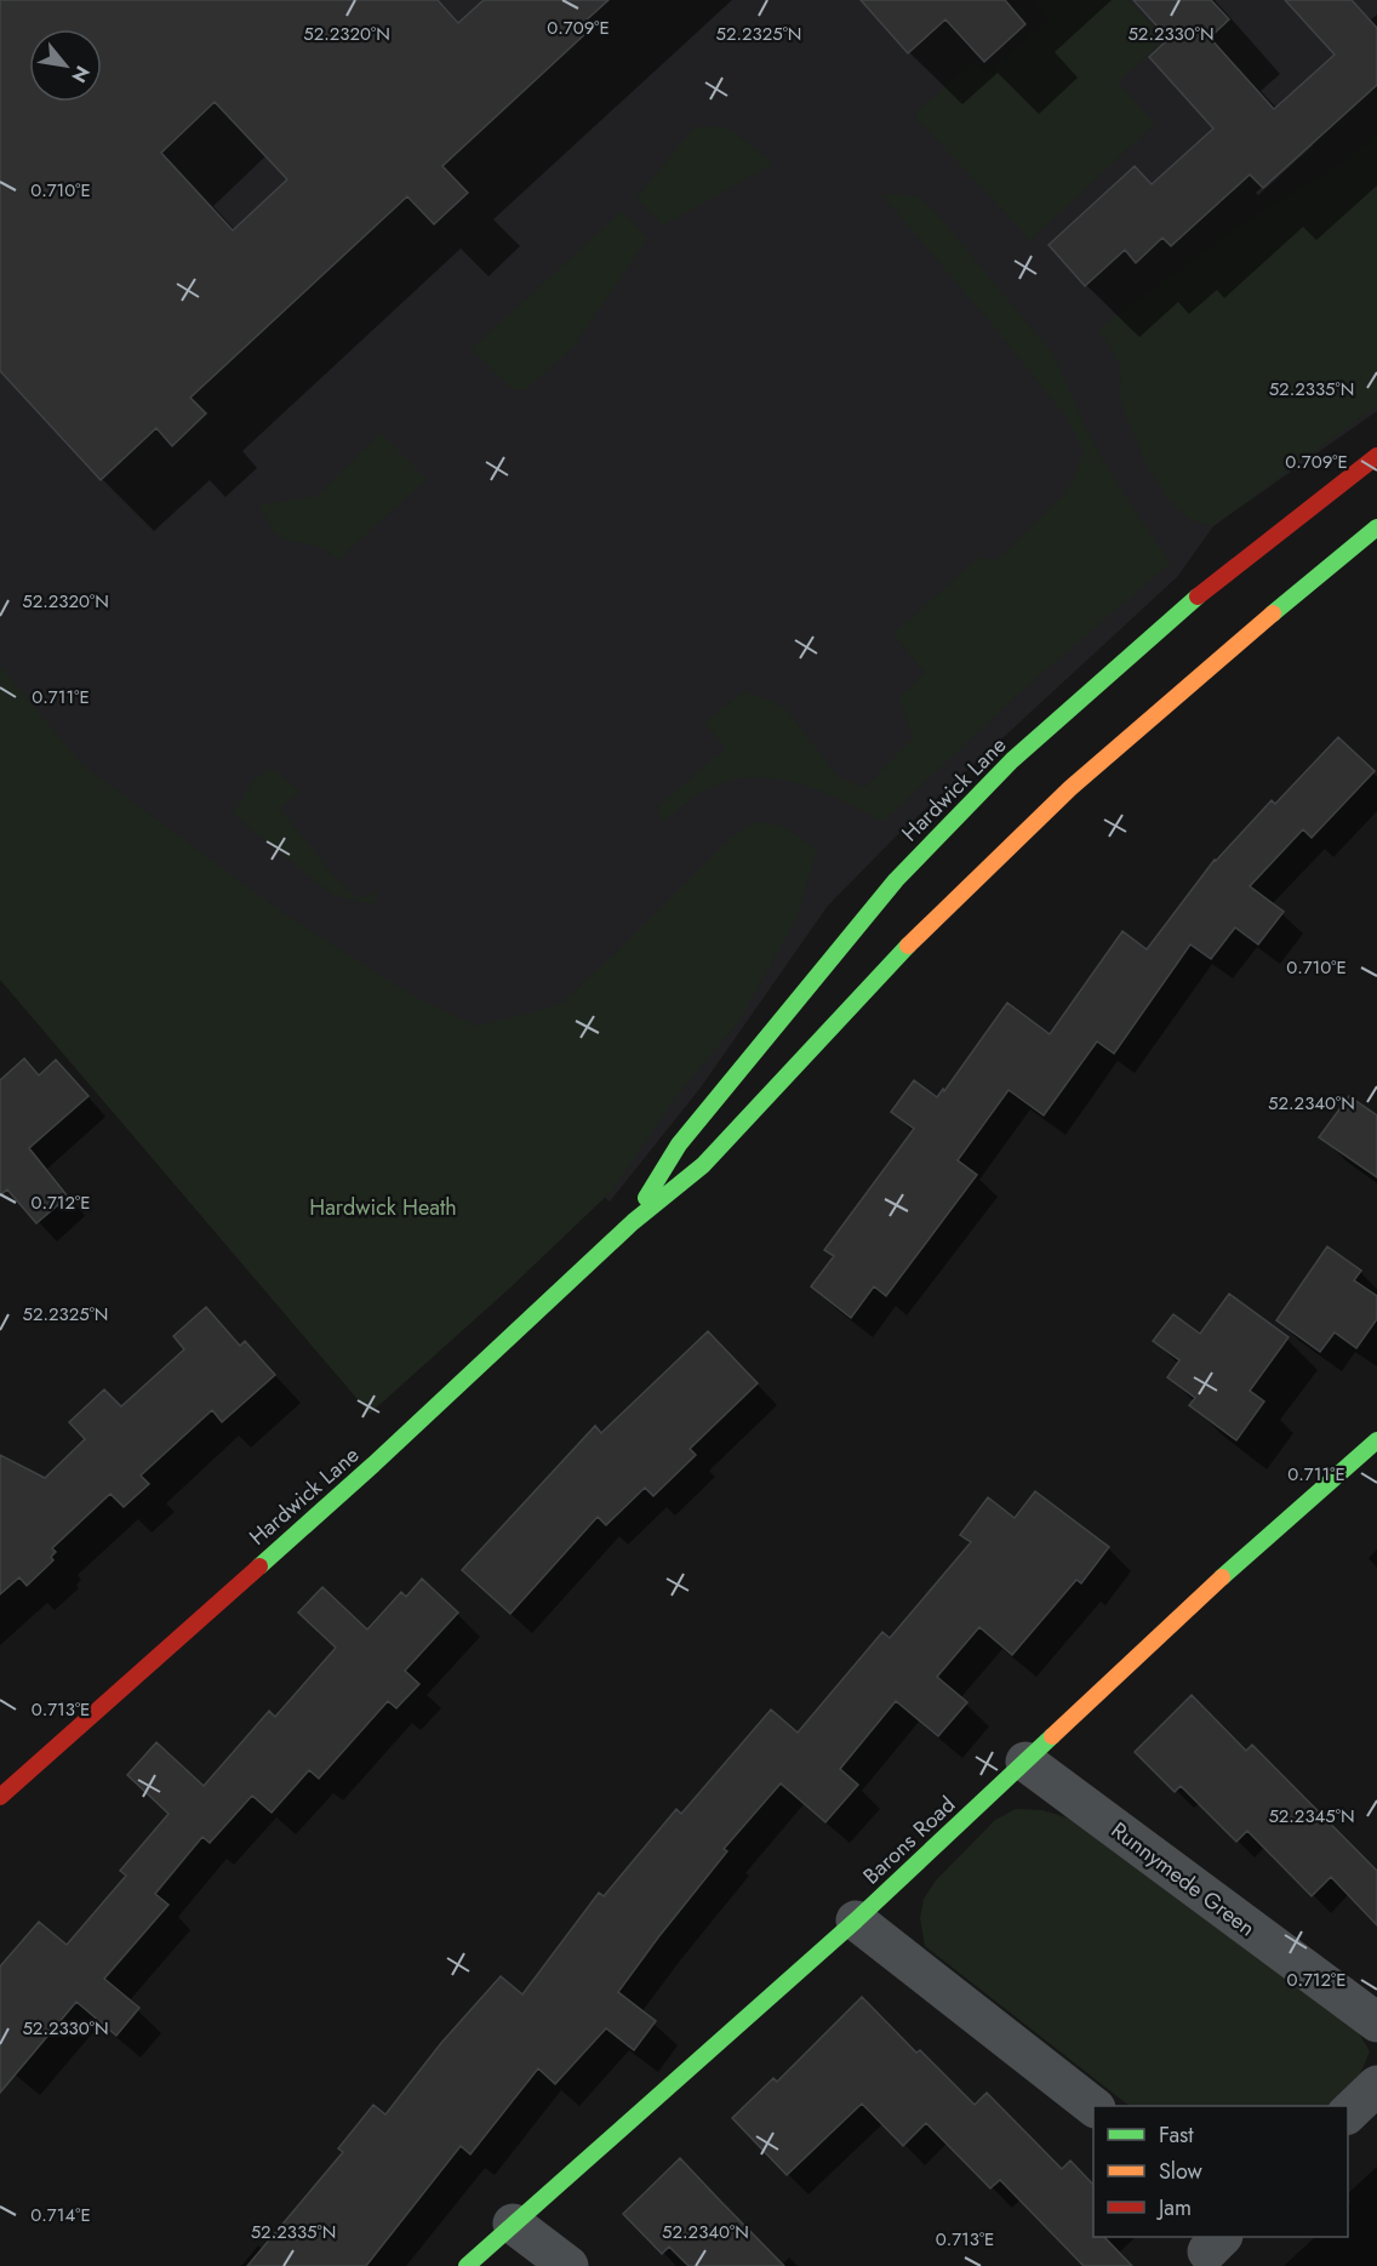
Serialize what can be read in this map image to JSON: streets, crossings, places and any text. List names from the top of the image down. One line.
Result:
{"streets":{"street":["Hardwick Lane","Barons Road","Runnymede Green"]},"crossings":[["Barons Road","Runnymede Green"]],"parks":["Hardwick Heath"],"legend":["Fast","Slow","Jam"],"north":"bottom right","coordinates":["0.709°E","52.2320°N","52.2325°N","52.2330°N","0.710°E","52.2335°N","0.711°E","52.2340°N","0.712°E","0.713°E","52.2345°N","0.714°E"]}
